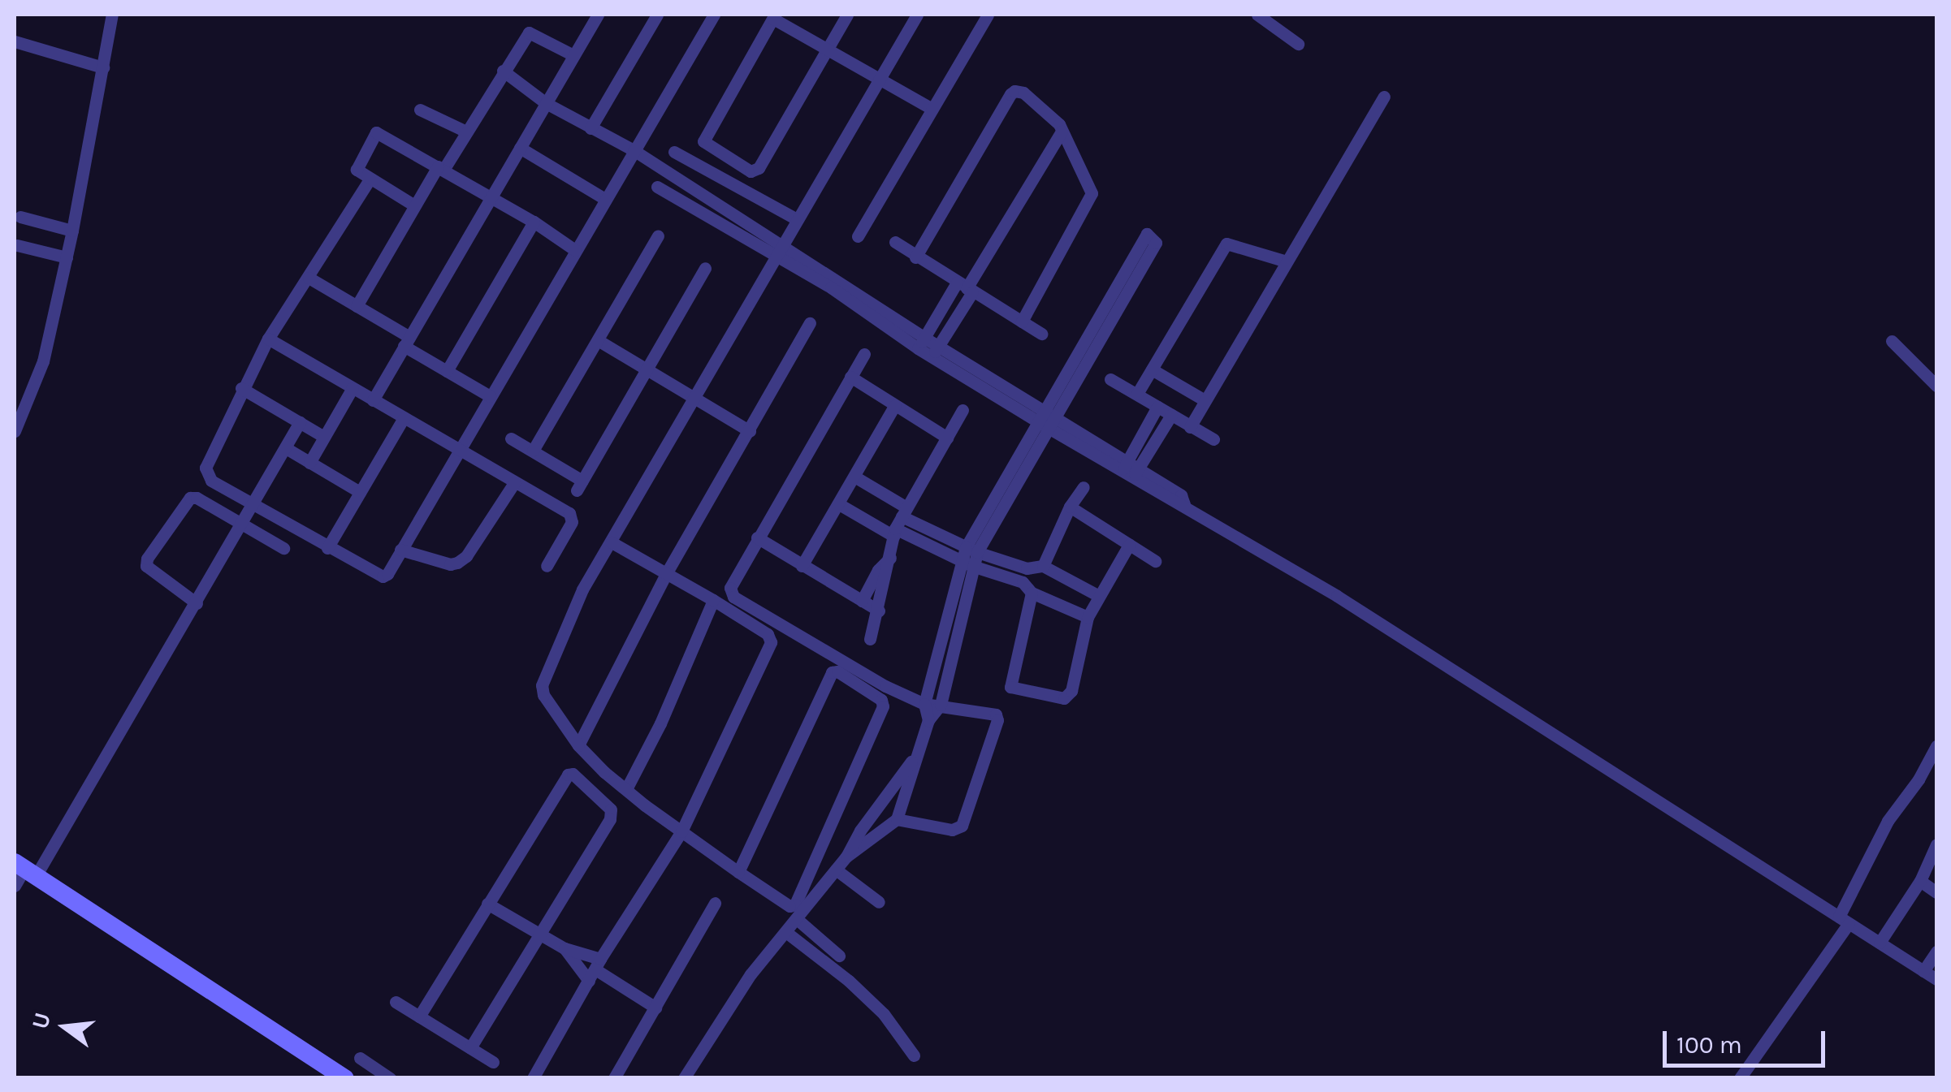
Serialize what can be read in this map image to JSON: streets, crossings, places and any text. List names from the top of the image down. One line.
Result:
{"scale_bar":"100 m","north":"left"}
